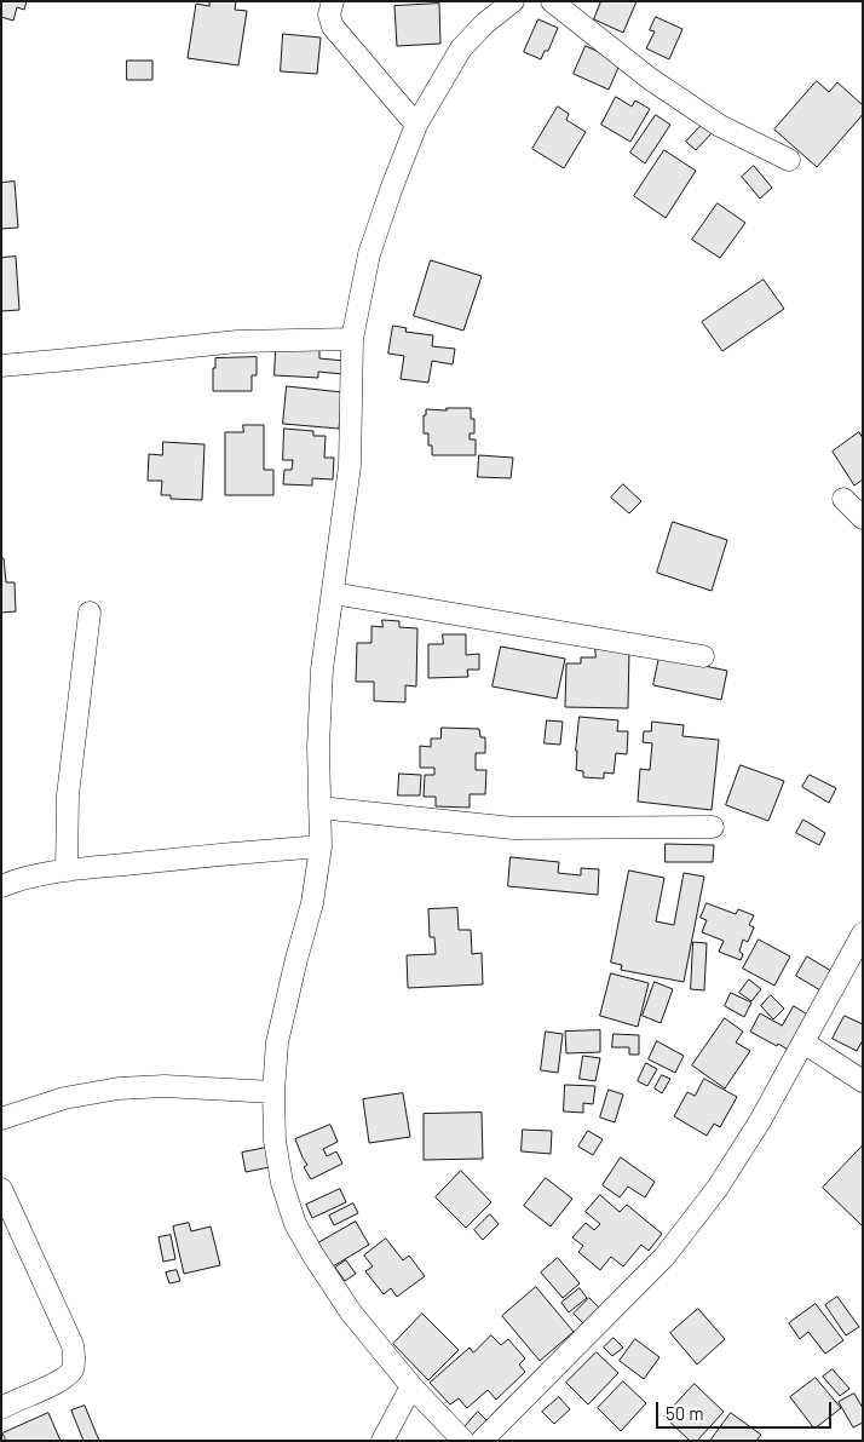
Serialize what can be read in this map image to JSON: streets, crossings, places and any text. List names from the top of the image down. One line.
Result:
{"scale_bar":"50 m"}
